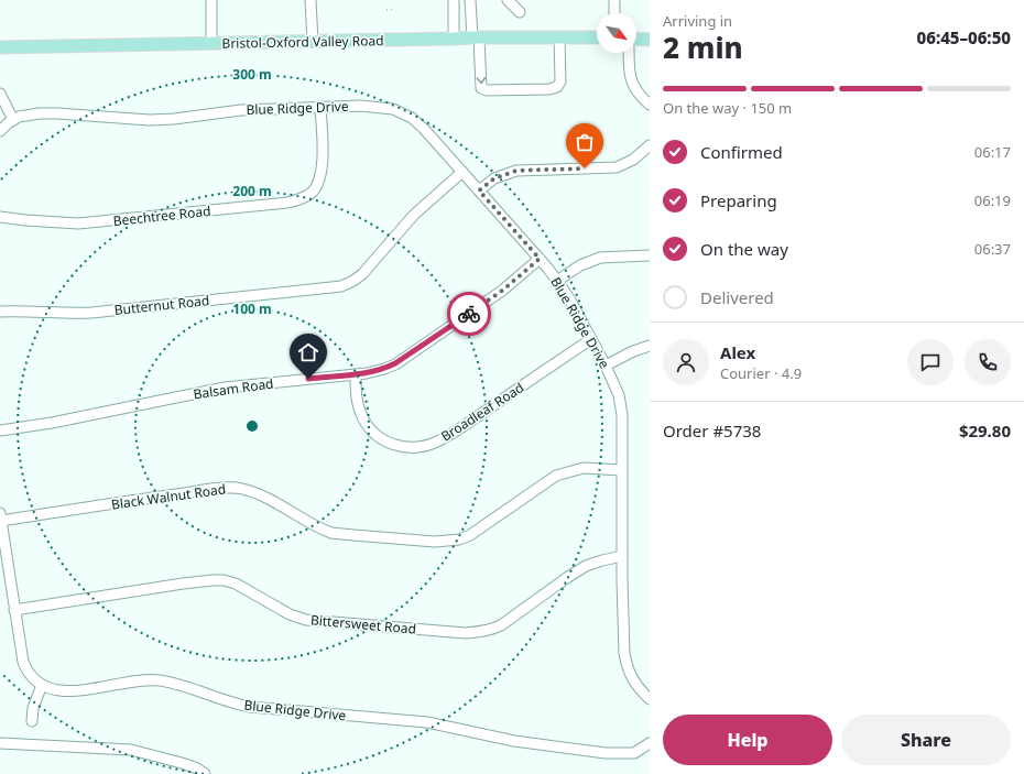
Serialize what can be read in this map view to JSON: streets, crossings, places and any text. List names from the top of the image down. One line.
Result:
{"streets":{"main road":["Bristol-Oxford Valley Road"],"street":["Blue Ridge Drive","Beechtree Road","Butternut Road","Balsam Road","Broadleaf Road","Black Walnut Road","Bittersweet Road"]},"crossings":[["Blue Ridge Drive","Beechtree Road"],["Blue Ridge Drive","Butternut Road"],["Blue Ridge Drive","Balsam Road"],["Blue Ridge Drive","Broadleaf Road"],["Blue Ridge Drive","Black Walnut Road"],["Blue Ridge Drive","Bittersweet Road"],["Balsam Road","Broadleaf Road"]],"north":"bottom right","page":{"heading":["2 min","Arriving in","06:45–06:50"],"panel":["Alex","Courier · 4.9","Order #5738","$29.80"],"bar":"On the way · 150 m","list":[["Confirmed","06:17"],["Preparing","06:19"],["On the way","06:37"],"Delivered"],"buttons":["Help","Share"]},"rings":["300 m","200 m","100 m"]}
